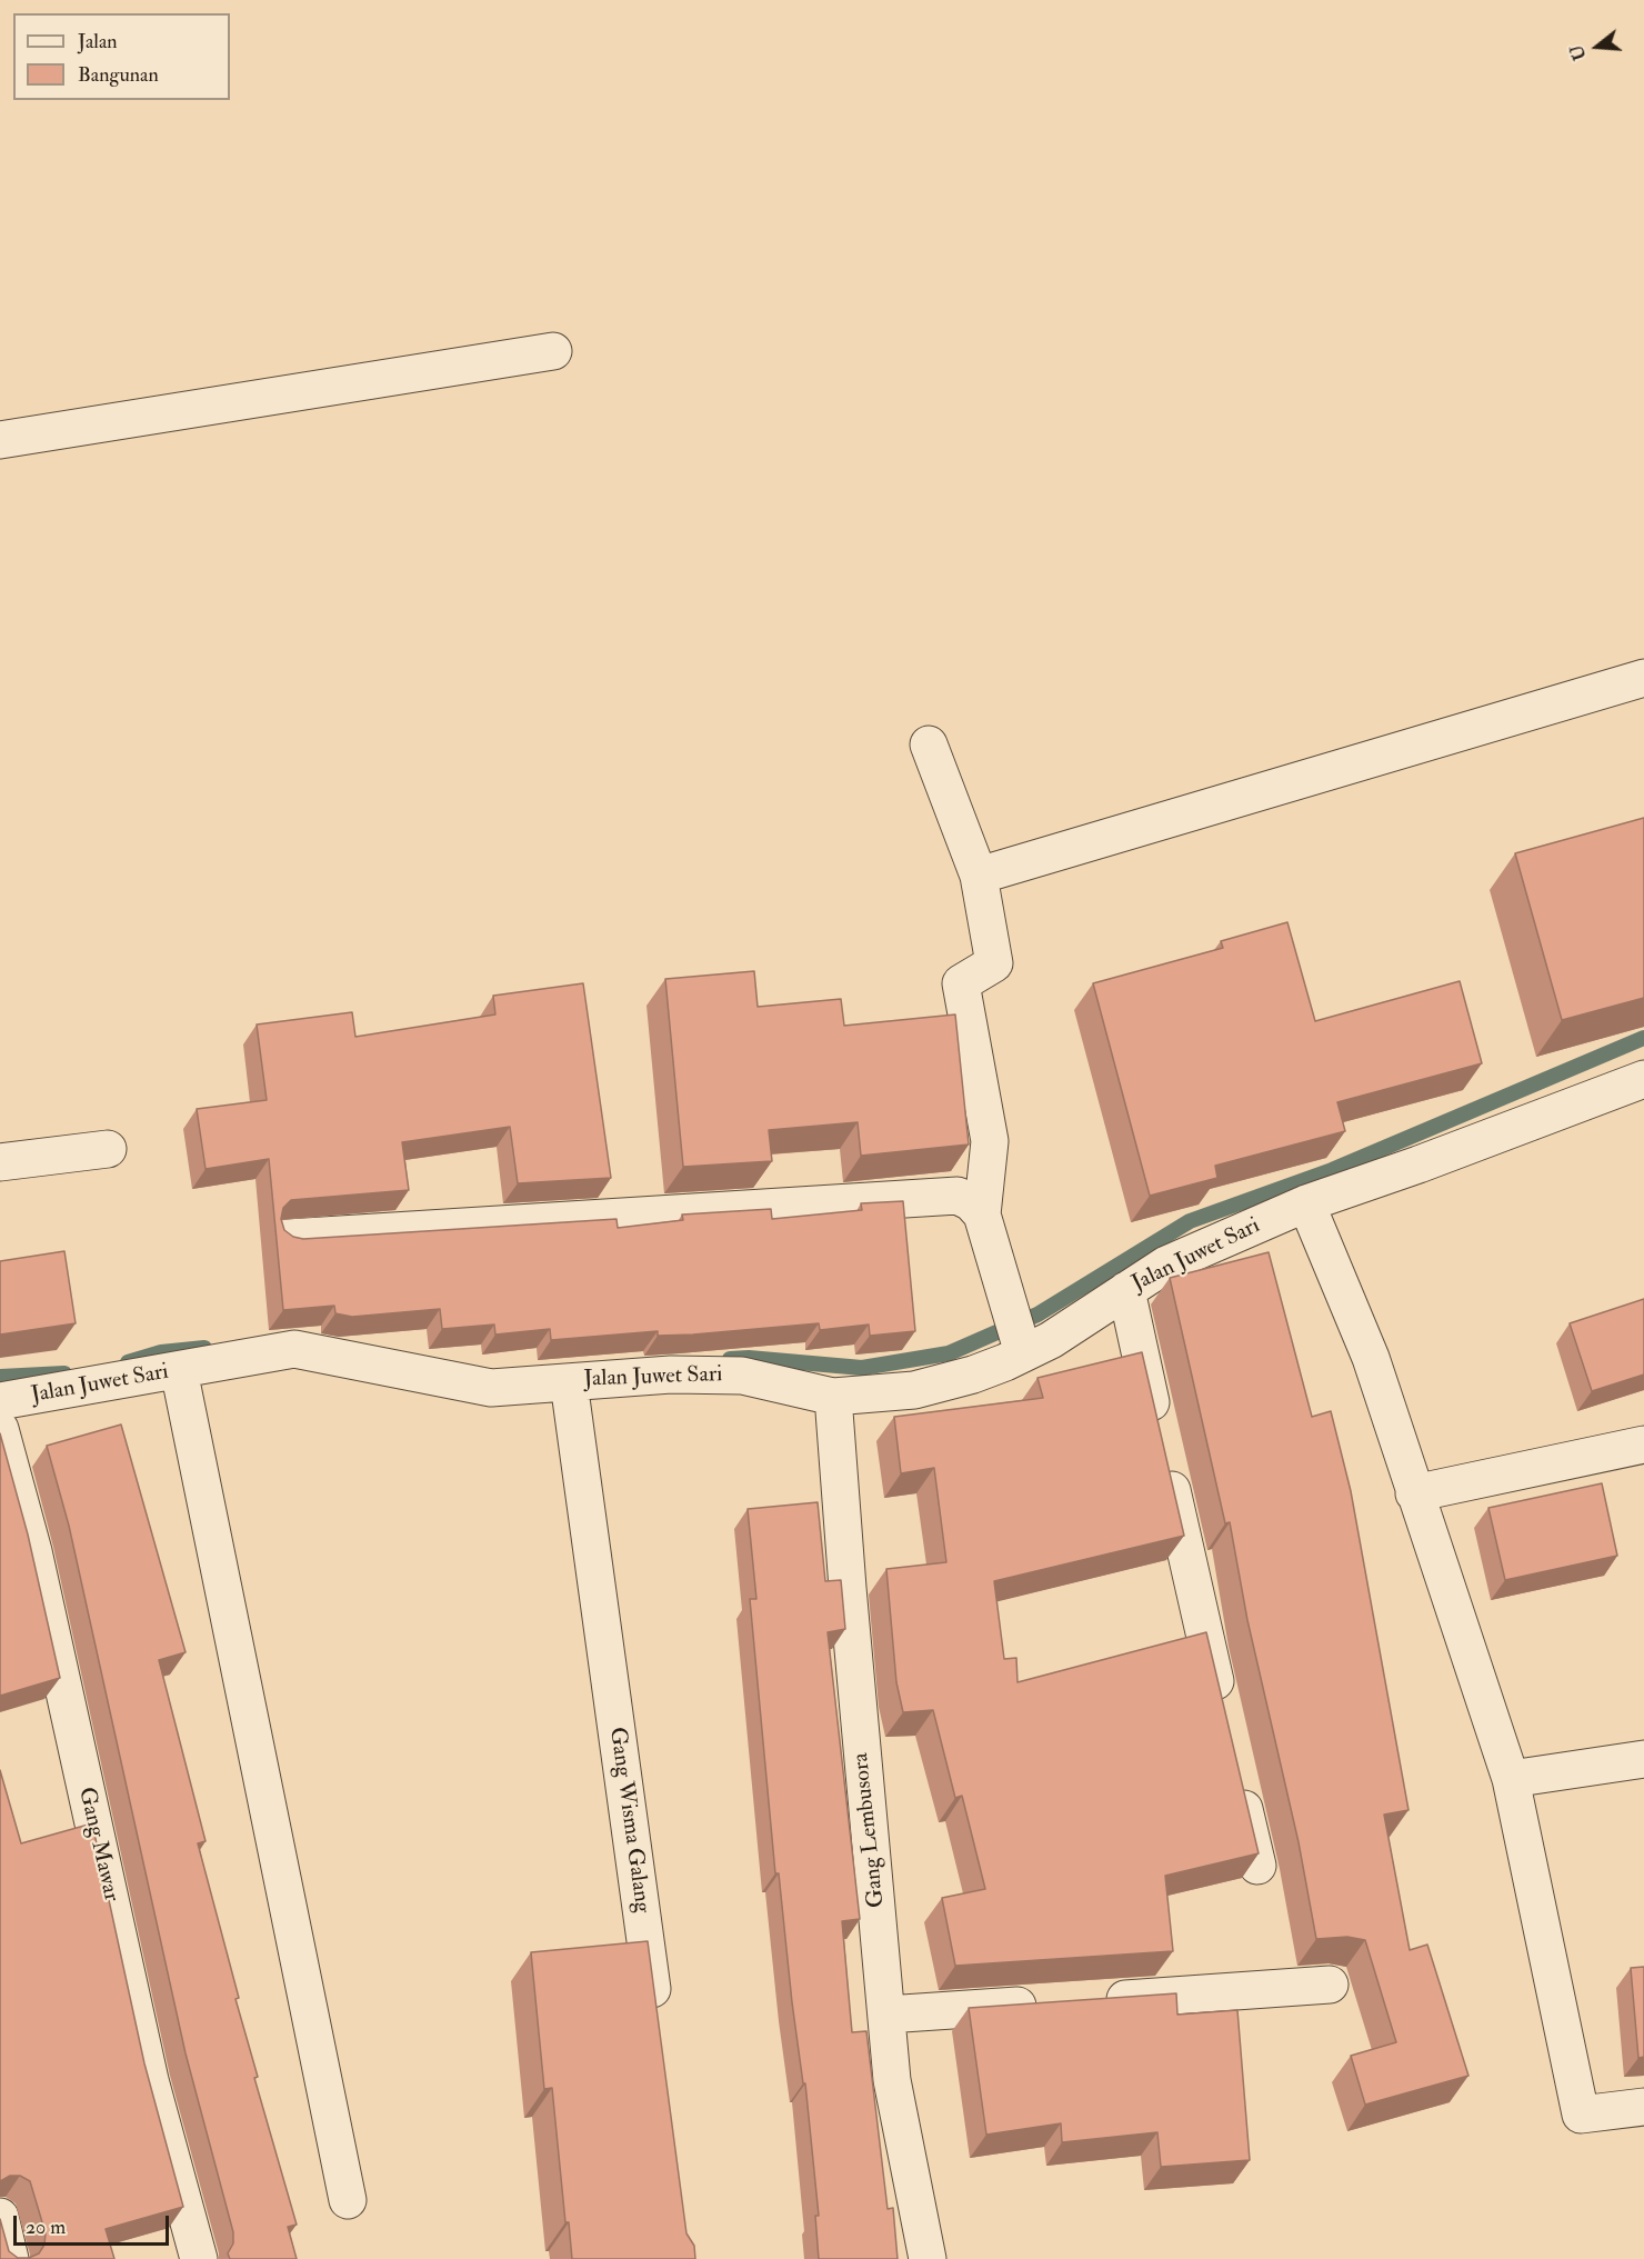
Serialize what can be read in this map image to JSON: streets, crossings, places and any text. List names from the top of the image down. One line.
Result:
{"streets":{"street":["Jalan Juwet Sari","Gang Wisma Galang","Gang Lembusora","Gang Mawar"]},"crossings":[["Jalan Juwet Sari","Gang Wisma Galang"],["Jalan Juwet Sari","Gang Lembusora"]],"legend":["Jalan","Bangunan"],"scale_bar":"20 m","north":"left"}
